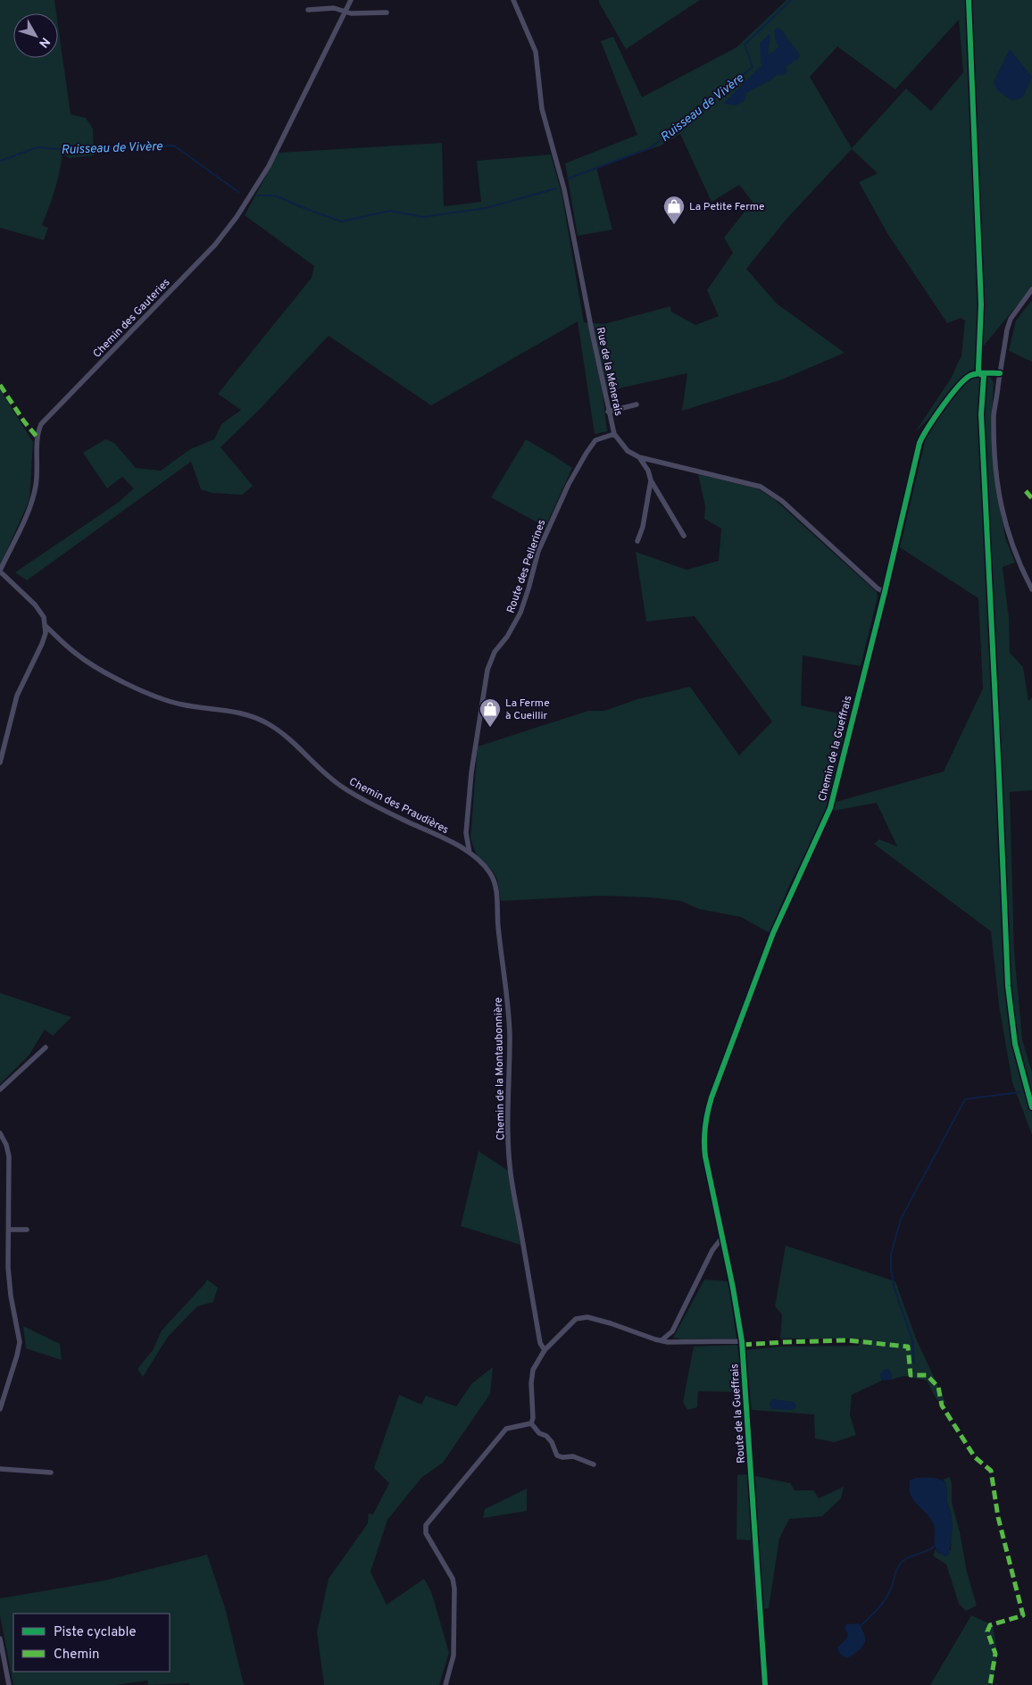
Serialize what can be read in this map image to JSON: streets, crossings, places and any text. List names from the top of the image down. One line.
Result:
{"streets":{"street":["Chemin des Gauteries","Rue de la Ménerais","Route des Pellerines","Chemin de la Gueffrais","Chemin des Praudières","Chemin de la Montaubonnière","Route de la Gueffrais"]},"crossings":[["Rue de la Ménerais","Route des Pellerines"],["Rue de la Ménerais","Chemin de la Gueffrais"],["Route des Pellerines","Chemin des Praudières"],["Route des Pellerines","Chemin de la Montaubonnière"],["Chemin de la Gueffrais","Route de la Gueffrais"],["Chemin des Praudières","Chemin de la Montaubonnière"]],"water":["Ruisseau de Vivère"],"places":{"shop":["La Petite Ferme","La Ferme à Cueillir"]},"legend":["Piste cyclable","Chemin"],"north":"bottom right"}
